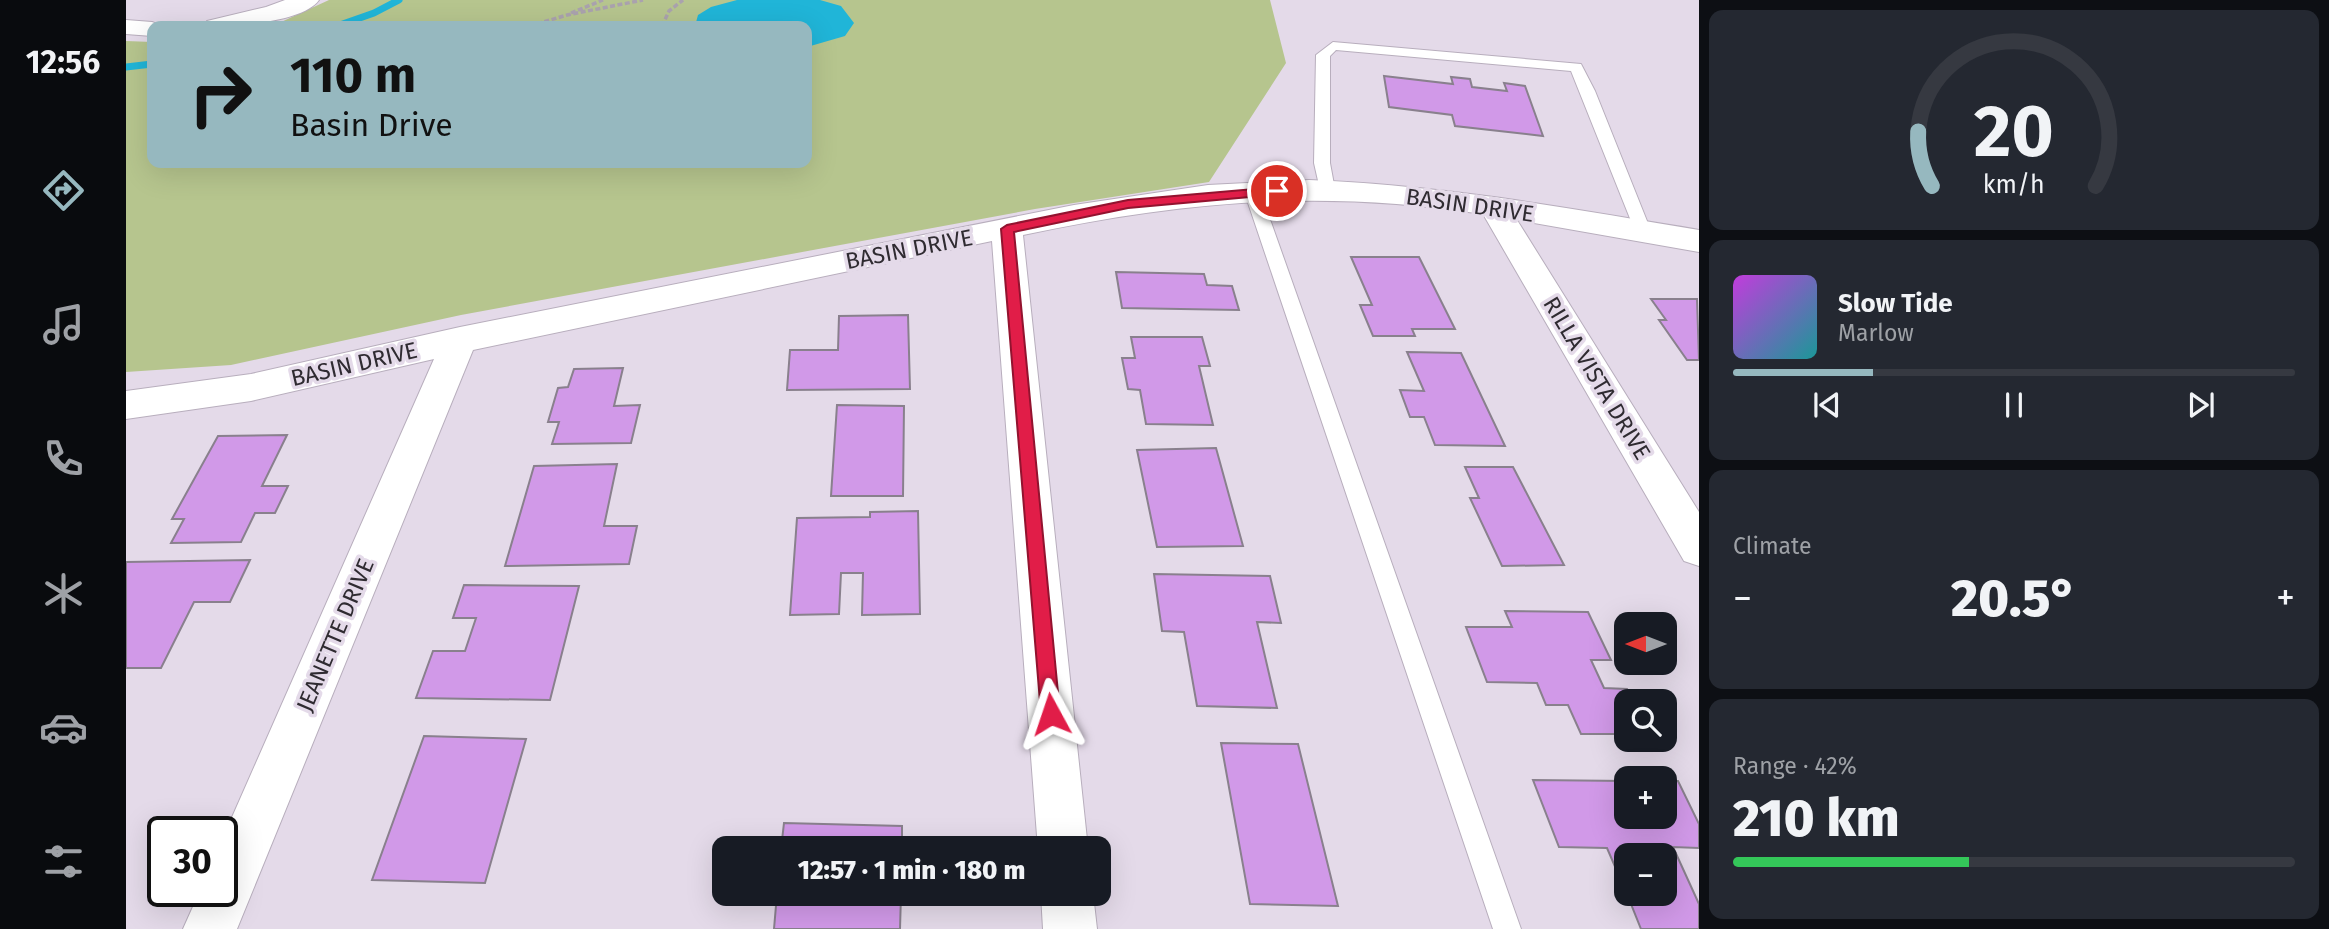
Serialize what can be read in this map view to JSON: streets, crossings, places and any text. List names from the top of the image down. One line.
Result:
{"streets":{"street":["BASIN DRIVE","RILLA VISTA DRIVE","JEANETTE DRIVE"]},"crossings":[["BASIN DRIVE","RILLA VISTA DRIVE"],["BASIN DRIVE","JEANETTE DRIVE"]],"north":"left","page":{"tabs":"12:56","turn":["110 m","Basin Drive"],"song":["Slow Tide","Marlow"],"tile":["Climate",["Range · 42%","210 km"]],"heat":["−","20.5°","+"],"map_buttons":["+","−"],"limit":"30","trip":"12:57 · 1 min · 180 m","gauge":["20","km/h"]}}
